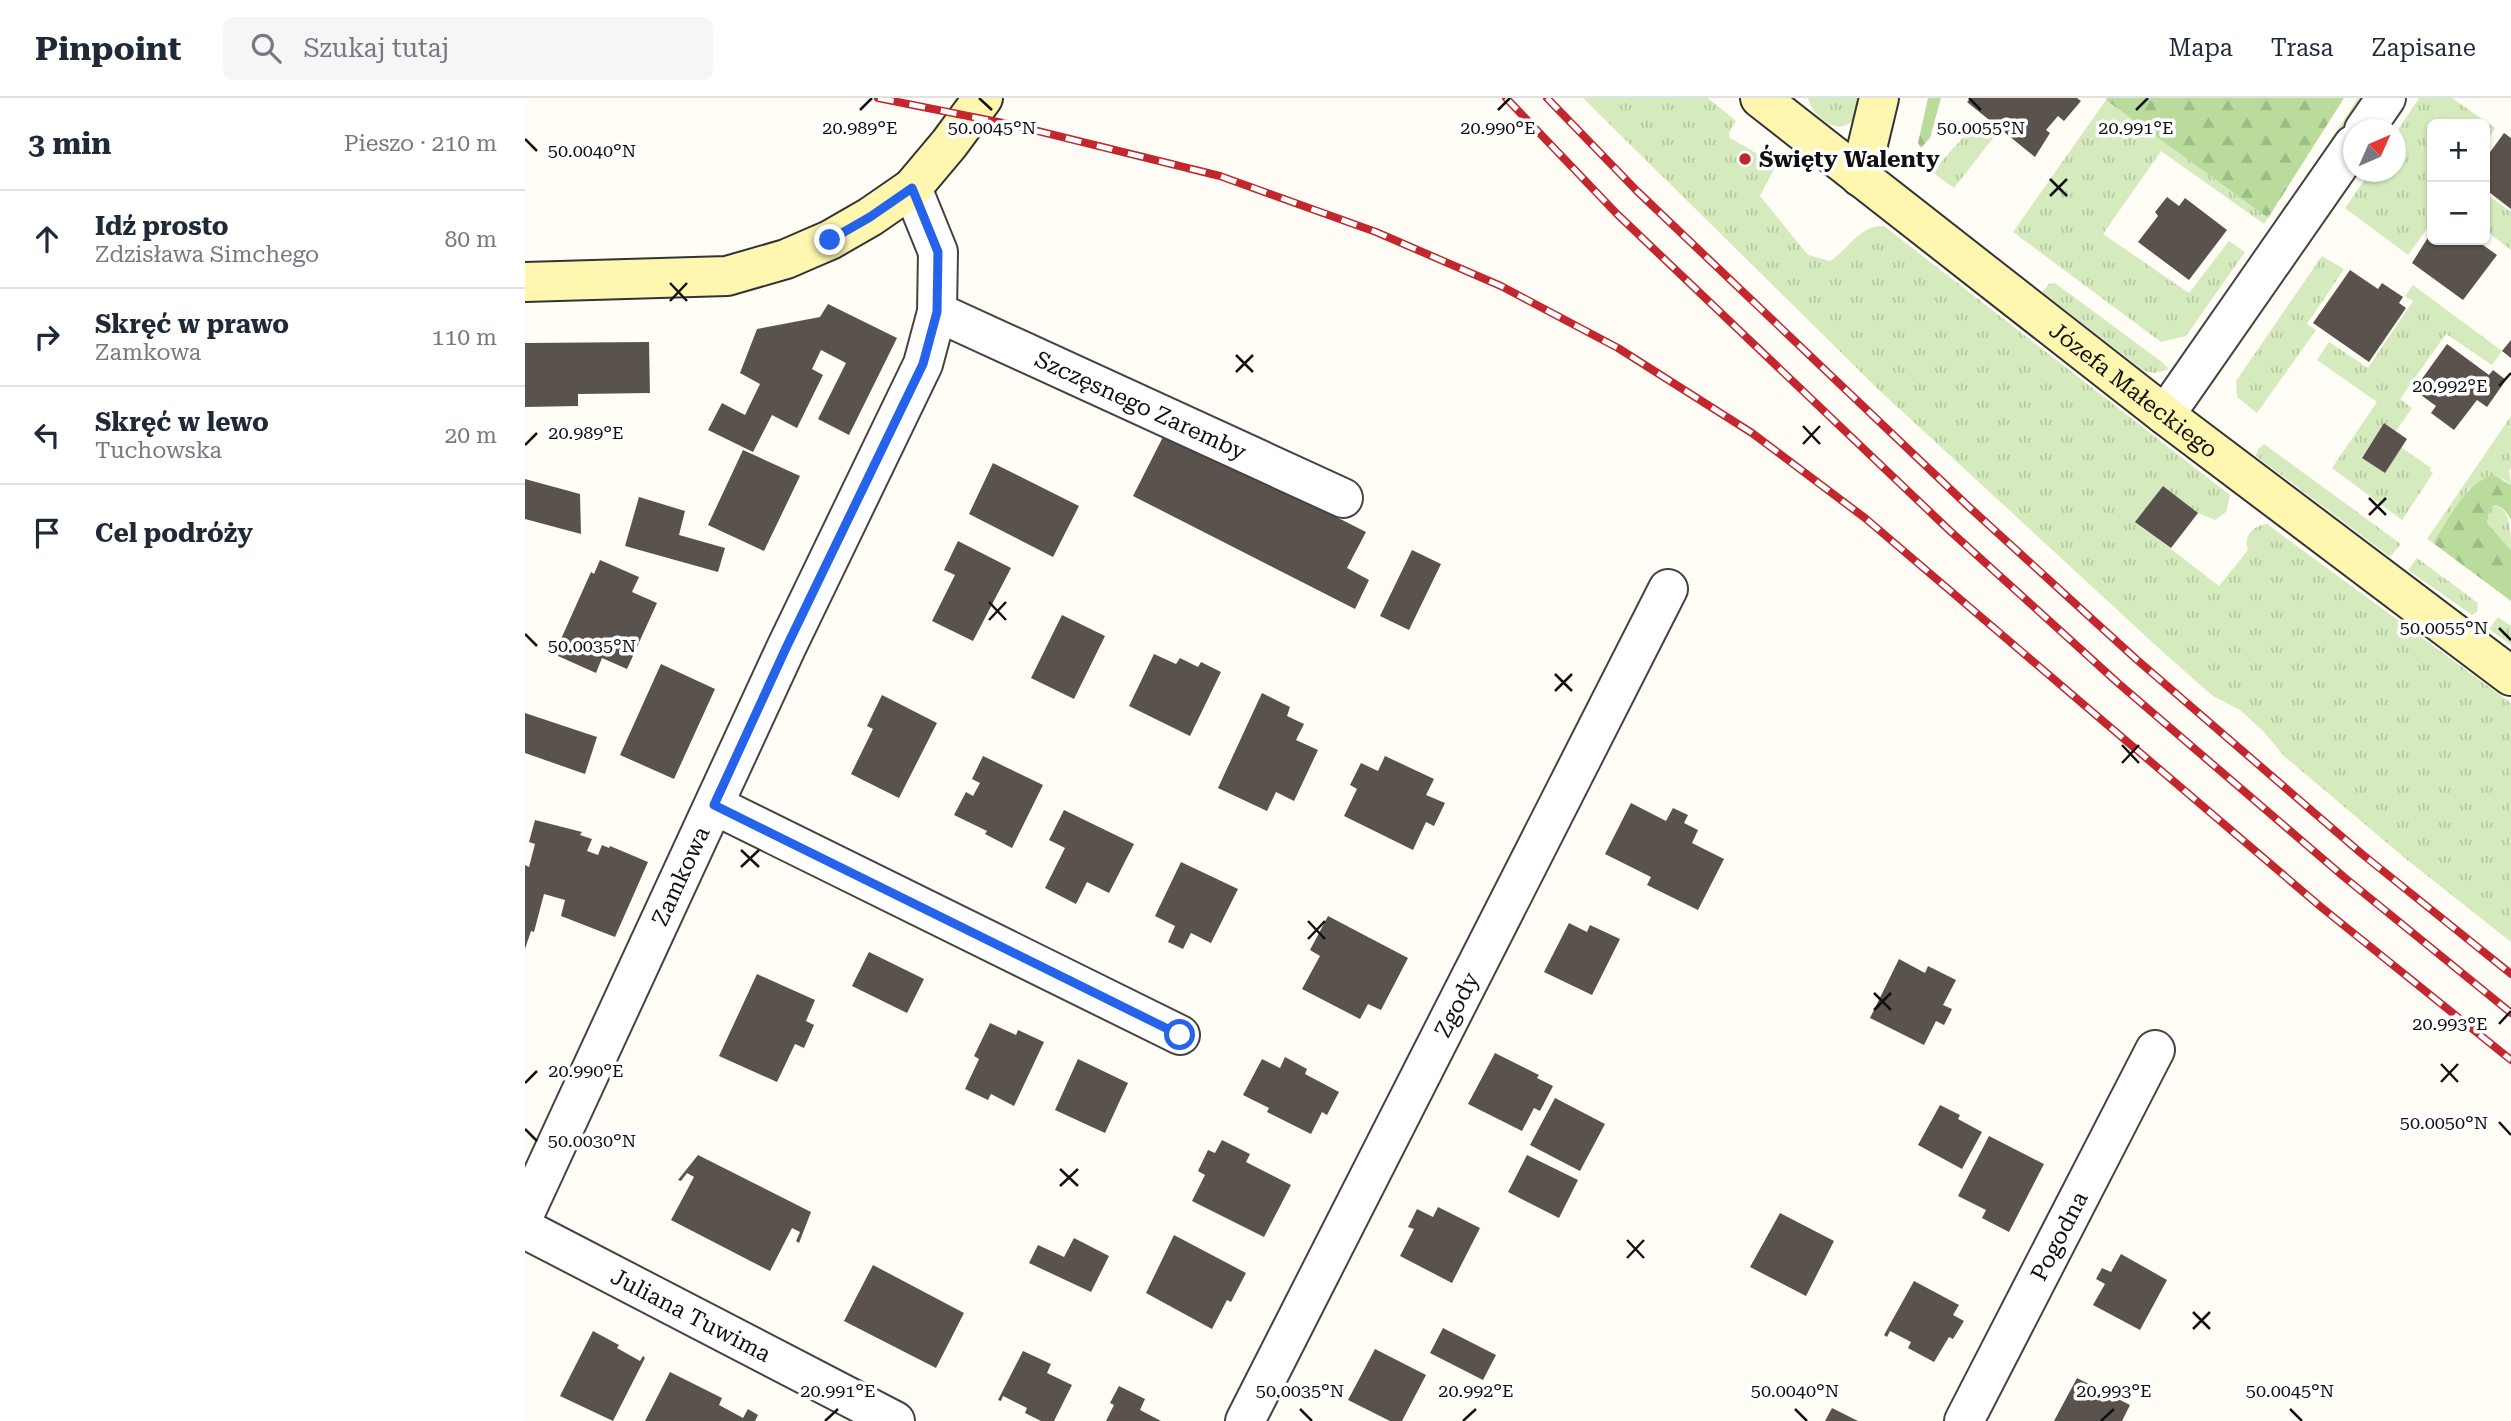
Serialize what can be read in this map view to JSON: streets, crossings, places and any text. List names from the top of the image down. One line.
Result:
{"streets":{"street":["Józefa Małeckiego","Szczęsnego Zaremby","Zamkowa","Zgody","Pogodna","Juliana Tuwima"]},"crossings":[["Szczęsnego Zaremby","Zamkowa"]],"places":["Święty Walenty"],"north":"top right","page":{"header":"Pinpoint","search":"Szukaj tutaj","nav":["Mapa","Trasa","Zapisane"],"heading":["3 min","Pieszo · 210 m"],"map_buttons":["+","−"],"list":[["Idź prosto","Zdzisława Simchego","80 m"],["Skręć w prawo","Zamkowa","110 m"],["Skręć w lewo","Tuchowska","20 m"],"Cel podróży"]},"coordinates":["20.989°E","50.0045°N","20.990°E","50.0055°N","20.991°E","50.0040°N","20.992°E","50.0035°N","20.993°E","50.0050°N","50.0030°N"]}
